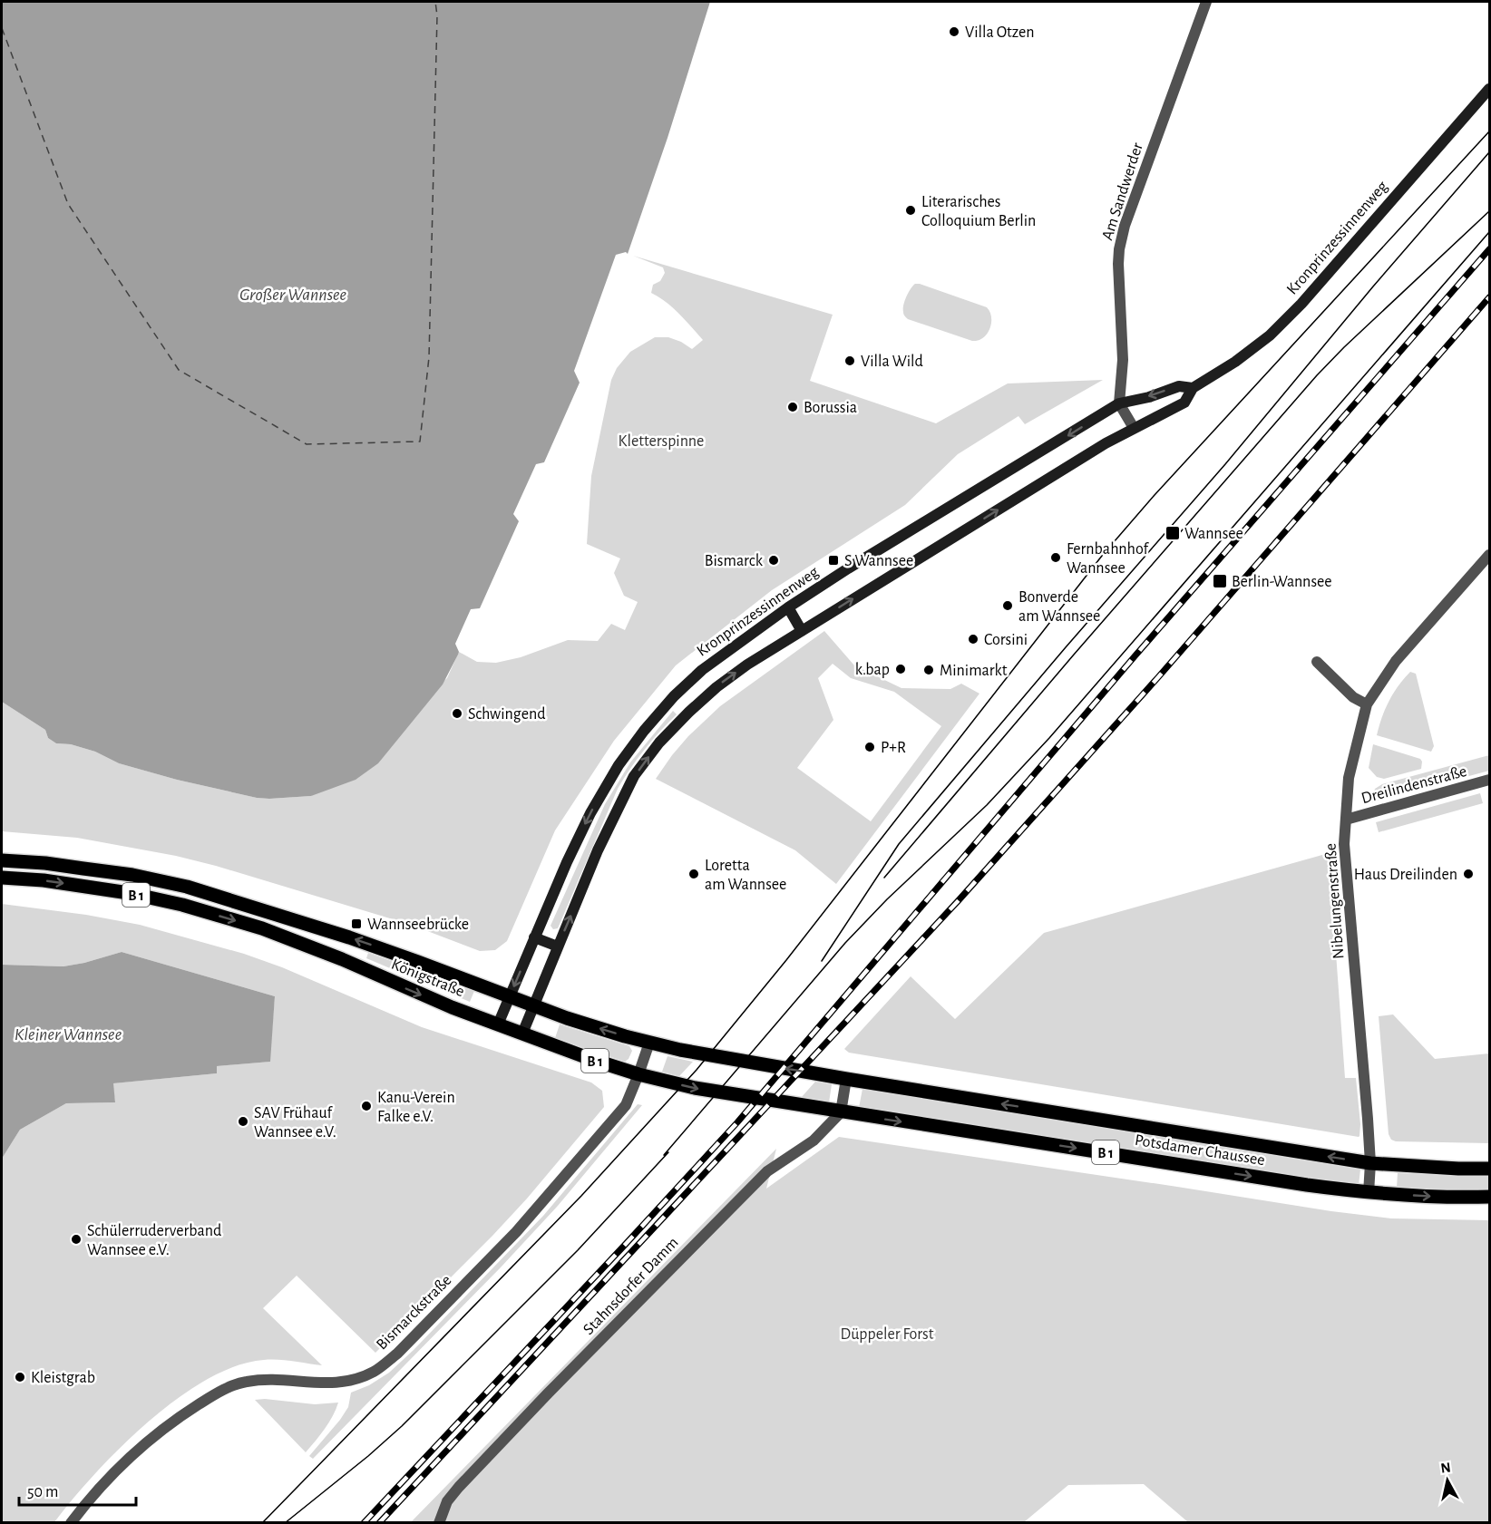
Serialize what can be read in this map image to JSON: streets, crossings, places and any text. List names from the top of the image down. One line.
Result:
{"streets":{"main road":["Kronprinzessinnenweg","B 1","Königstraße","Potsdamer Chaussee"],"street":["Am Sandwerder","Dreilindenstraße","Nibelungenstraße","Stahnsdorfer Damm","Bismarckstraße"]},"crossings":[["Am Sandwerder","Kronprinzessinnenweg"],["Kronprinzessinnenweg","Königstraße"],["Dreilindenstraße","Nibelungenstraße"],["Nibelungenstraße","Potsdamer Chaussee"],["Königstraße","Potsdamer Chaussee"],["Königstraße","Stahnsdorfer Damm"],["Königstraße","Bismarckstraße"],["Potsdamer Chaussee","Stahnsdorfer Damm"]],"water":["Großer Wannsee","Kleiner Wannsee"],"parks":["Kletterspinne","Düppeler Forst"],"places":{"other":["Villa Otzen","Literarisches Colloquium Berlin","Villa Wild","Borussia","Fernbahnhof Wannsee","Bismarck","Bonverde am Wannsee","Corsini","k.bap","Minimarkt","Schwingend","P+R","Loretta am Wannsee","Haus Dreilinden","Kanu-Verein Falke e.V.","SAV Frühauf Wannsee e.V.","Schülerruderverband Wannsee e.V.","Kleistgrab"],"transit":["Wannsee","S Wannsee","Berlin-Wannsee","Wannseebrücke"]},"scale_bar":"50 m","north":"top"}
